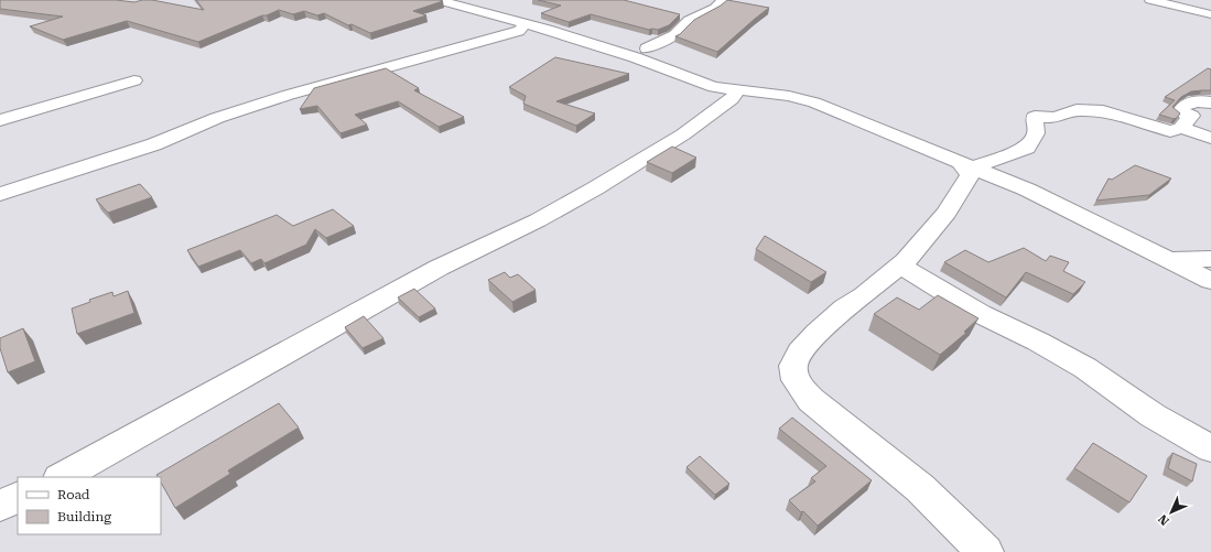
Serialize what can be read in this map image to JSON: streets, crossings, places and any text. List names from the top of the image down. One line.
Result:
{"legend":["Road","Building"],"north":"bottom left"}
